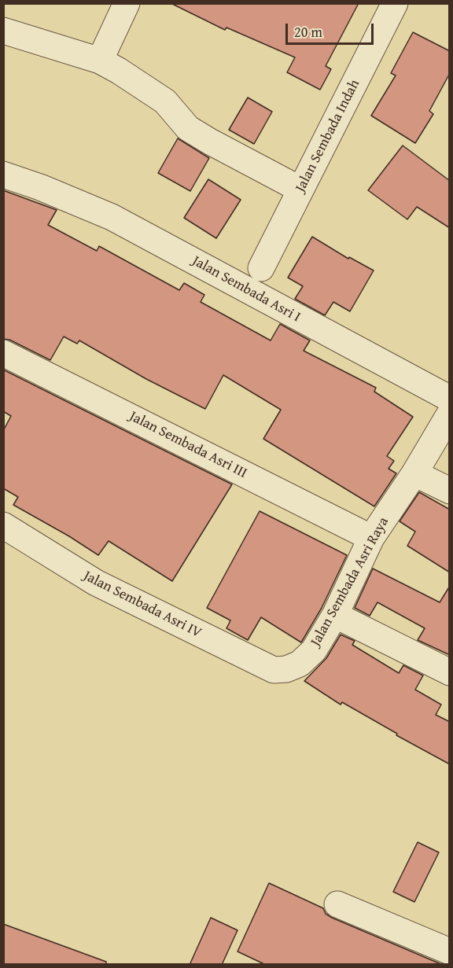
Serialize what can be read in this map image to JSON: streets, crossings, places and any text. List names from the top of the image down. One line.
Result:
{"streets":{"street":["Jalan Sembada Indah","Jalan Sembada Asri I","Jalan Sembada Asri III","Jalan Sembada Asri Raya","Jalan Sembada Asri IV"]},"crossings":[["Jalan Sembada Asri III","Jalan Sembada Asri Raya"],["Jalan Sembada Asri Raya","Jalan Sembada Asri IV"]],"scale_bar":"20 m"}
